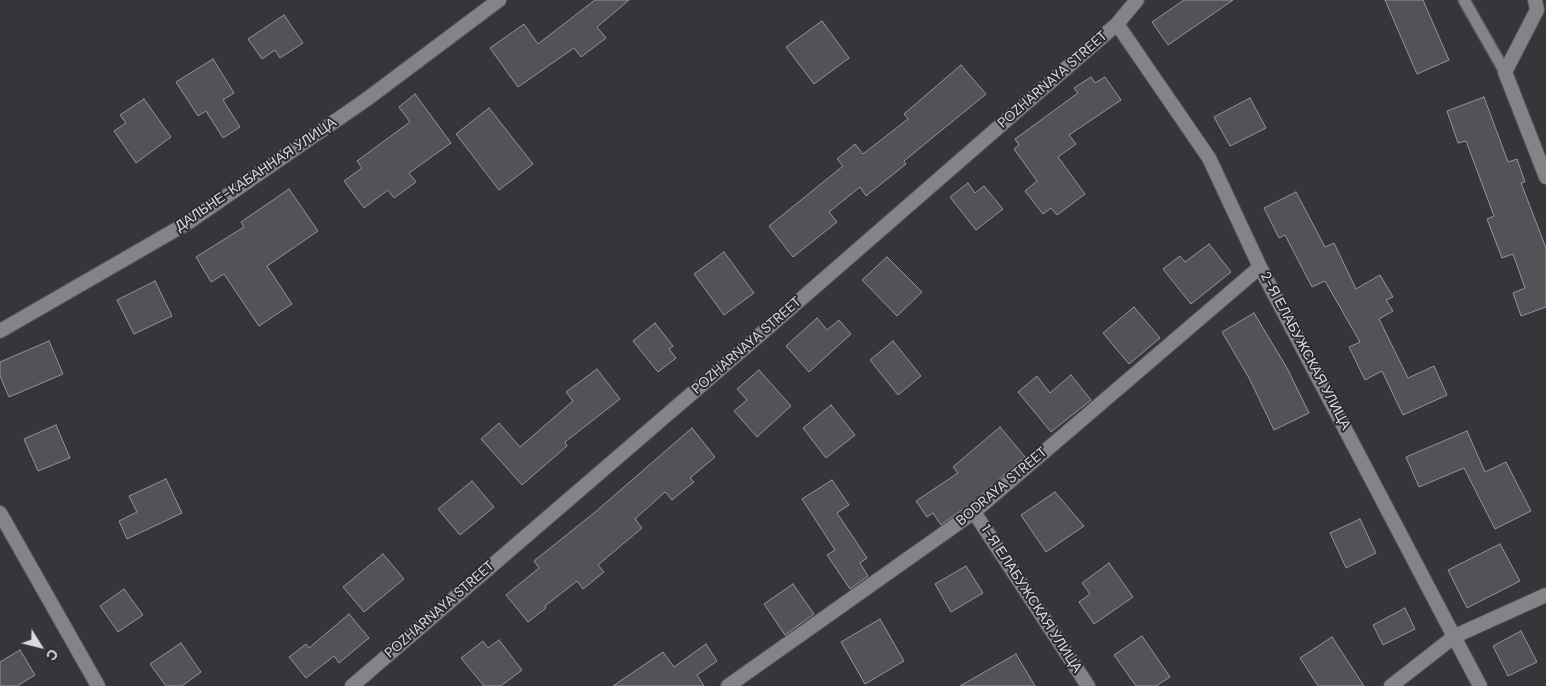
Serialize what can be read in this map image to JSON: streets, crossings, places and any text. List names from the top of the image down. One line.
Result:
{"streets":{"street":["POZHARNAYA STREET","ДАЛЬНЕ-КАБАННАЯ УЛИЦА","2-Я ЕЛАБУЖСКАЯ УЛИЦА","BODRAYA STREET","1-Я ЕЛАБУЖСКАЯ УЛИЦА"]},"crossings":[["POZHARNAYA STREET","2-Я ЕЛАБУЖСКАЯ УЛИЦА"],["2-Я ЕЛАБУЖСКАЯ УЛИЦА","BODRAYA STREET"],["BODRAYA STREET","1-Я ЕЛАБУЖСКАЯ УЛИЦА"]],"north":"bottom right"}
